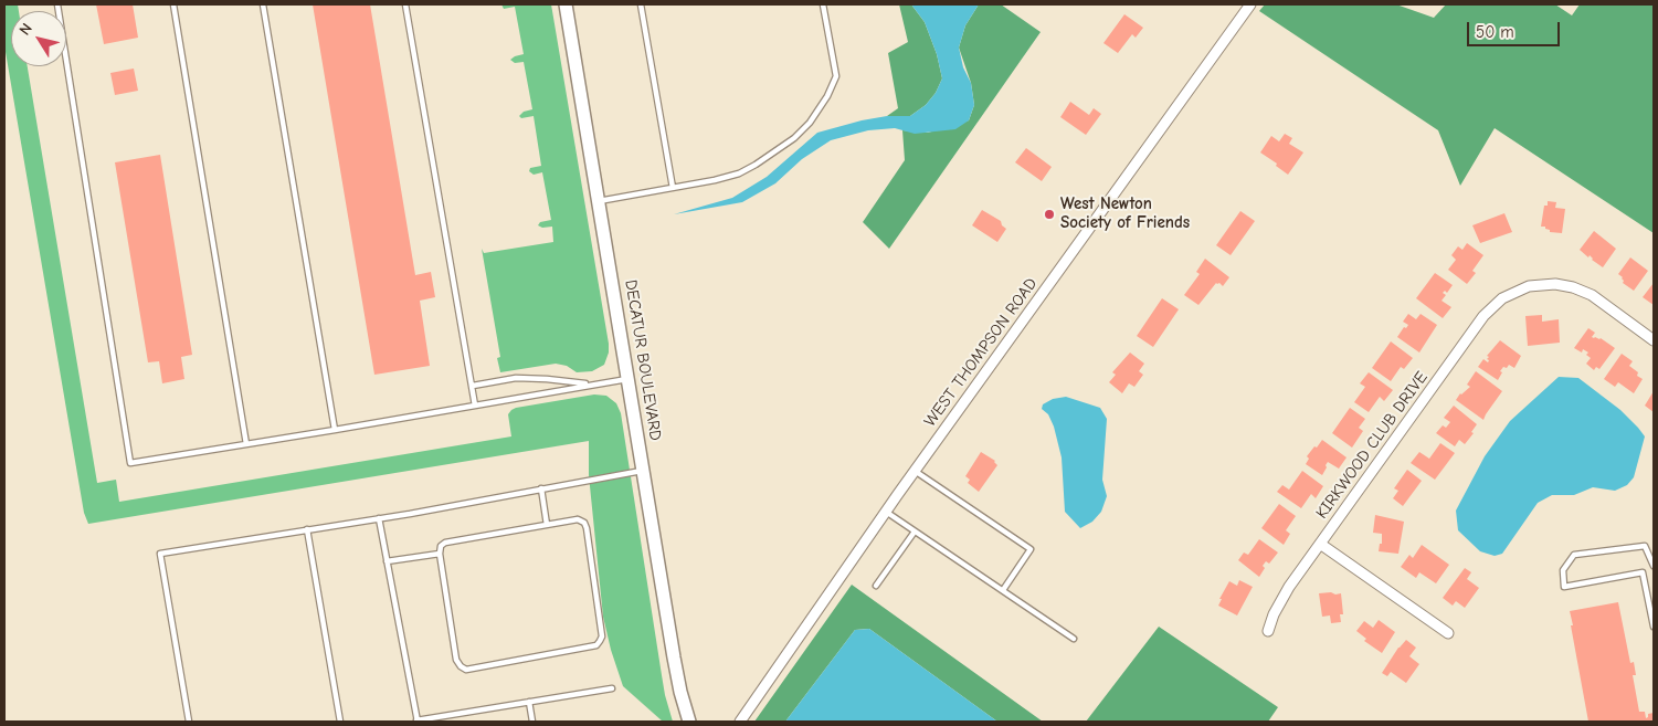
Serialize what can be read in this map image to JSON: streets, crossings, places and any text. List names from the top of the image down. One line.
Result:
{"streets":{"street":["WEST THOMPSON ROAD","DECATUR BOULEVARD","KIRKWOOD CLUB DRIVE"]},"places":["West Newton Society of Friends"],"scale_bar":"50 m","north":"top left"}
